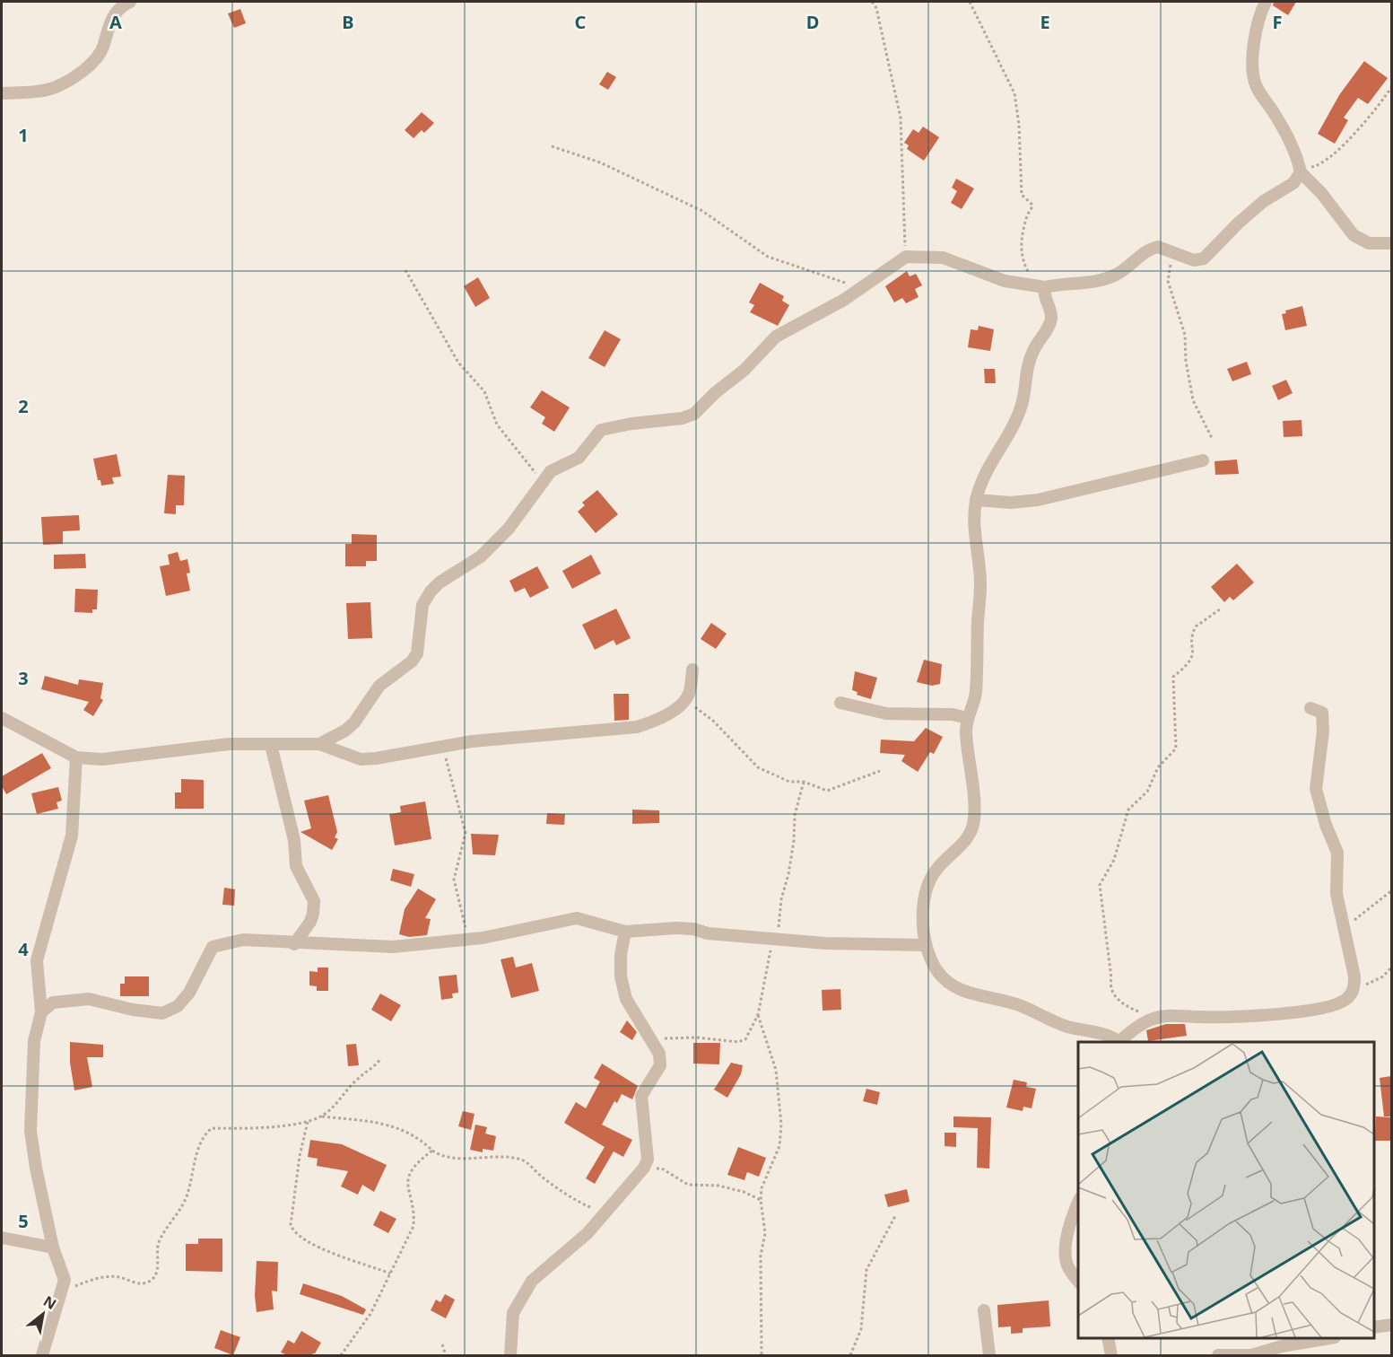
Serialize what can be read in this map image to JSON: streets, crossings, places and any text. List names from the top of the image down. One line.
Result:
{"north":"top right","grid":{"columns":["A","B","C","D","E","F"],"rows":["1","2","3","4","5"]}}
